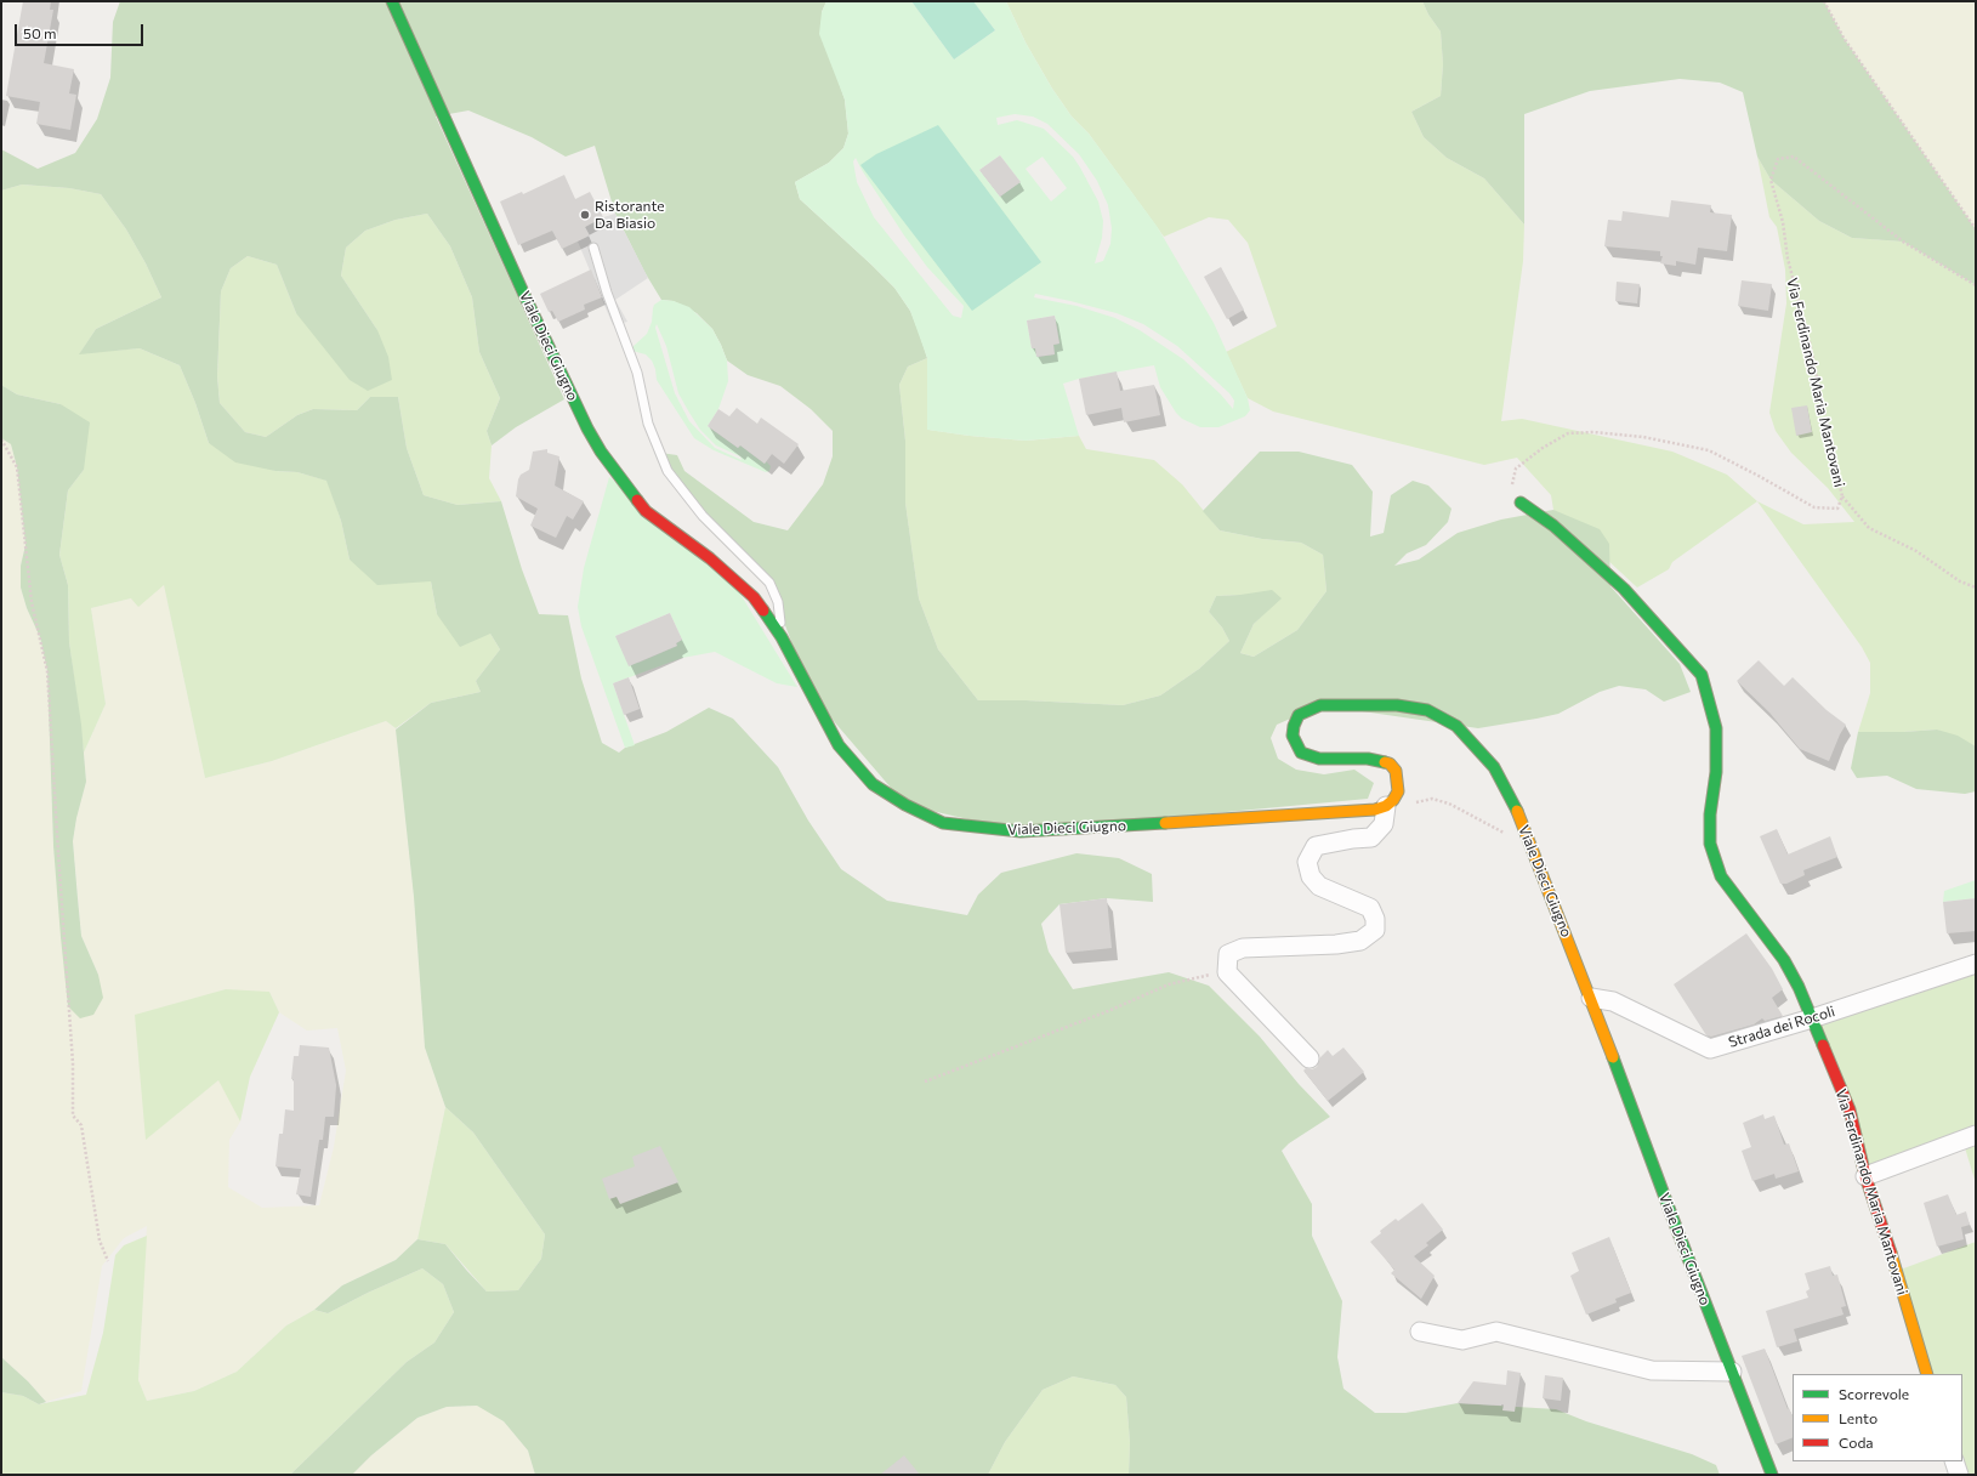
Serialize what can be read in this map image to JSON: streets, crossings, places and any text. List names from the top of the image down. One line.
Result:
{"streets":{"main road":["Viale Dieci Giugno","Via Ferdinando Maria Mantovani"],"street":["Strada dei Rocoli"]},"crossings":[["Viale Dieci Giugno","Strada dei Rocoli"],["Via Ferdinando Maria Mantovani","Strada dei Rocoli"]],"places":["Ristorante Da Biasio"],"legend":["Scorrevole","Lento","Coda"],"scale_bar":"50 m"}
